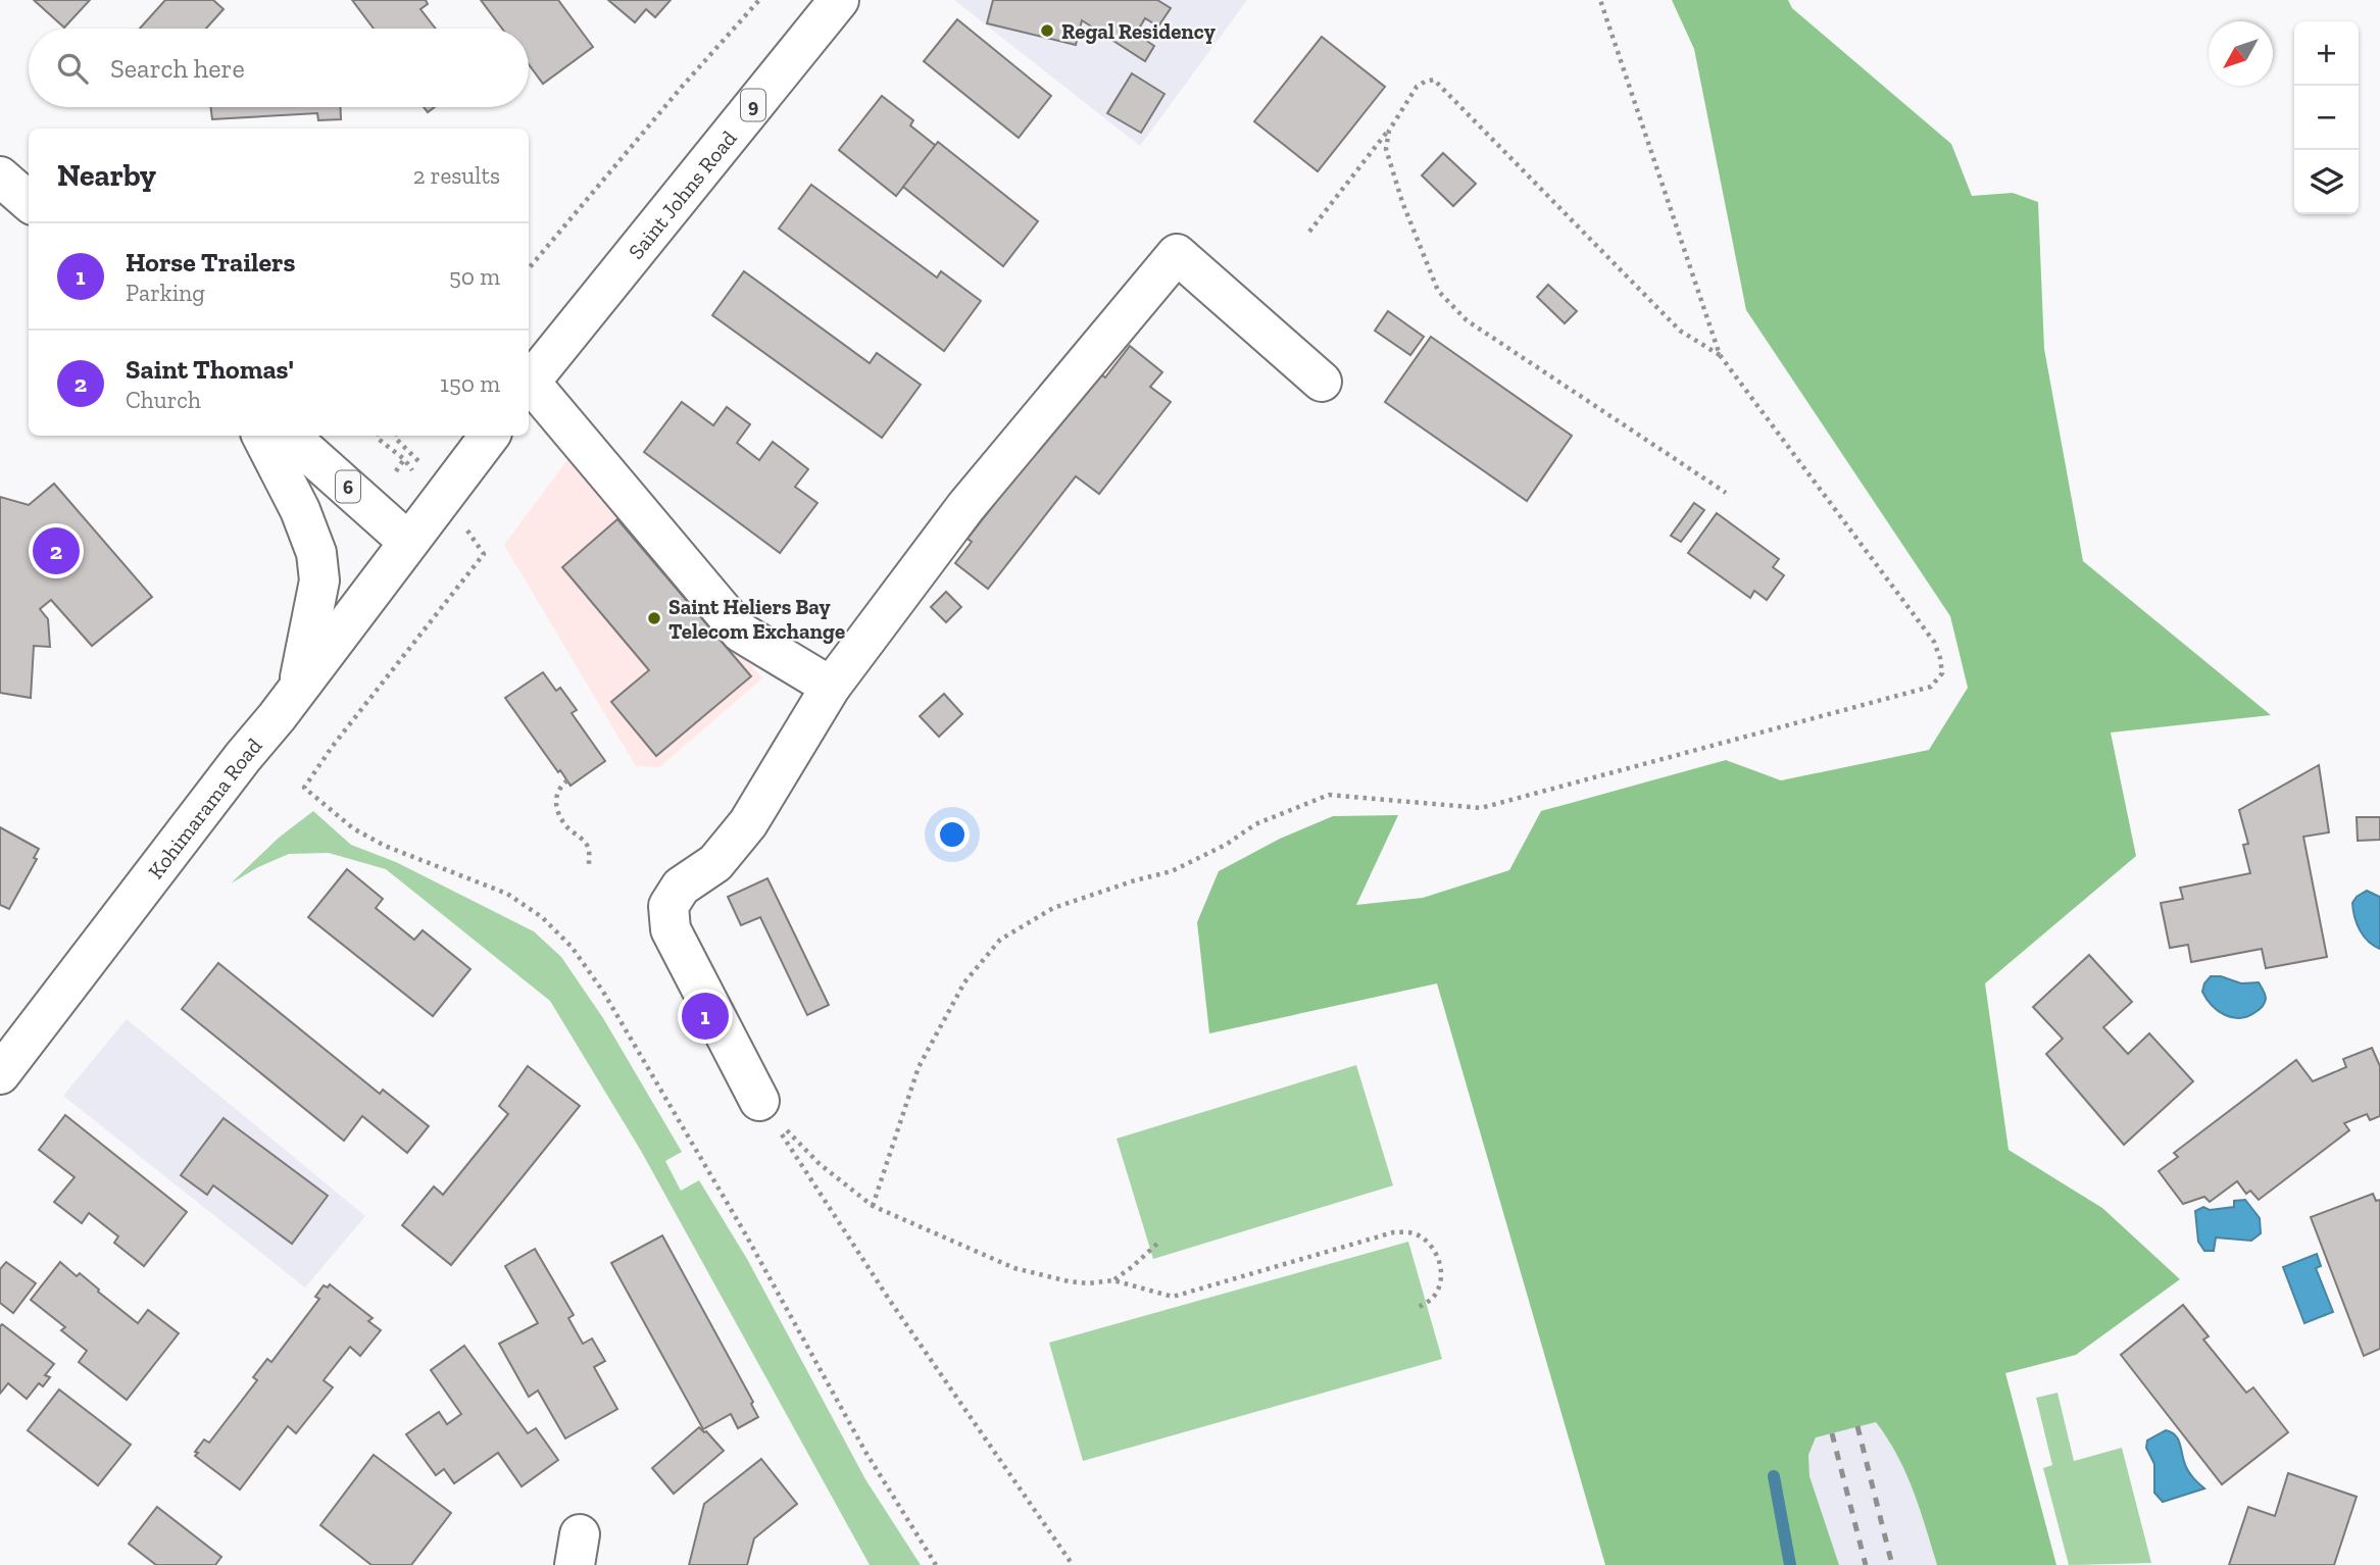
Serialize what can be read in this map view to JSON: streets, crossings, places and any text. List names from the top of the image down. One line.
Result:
{"streets":{"main road":["9","Saint Johns Road","6","Kohimarama Road"]},"crossings":[["6","Kohimarama Road"]],"places":["Regal Residency","Saint Heliers Bay Telecom Exchange"],"north":"bottom left","page":{"map_buttons":["+","−"],"search":"Search here","heading":["Nearby","2 results"],"list":[{"mark":"1","name":"Horse Trailers","note":"Parking","value":"50 m"},{"mark":"2","name":"Saint Thomas'","note":"Church","value":"150 m"}],"pins":["2","1"]}}
